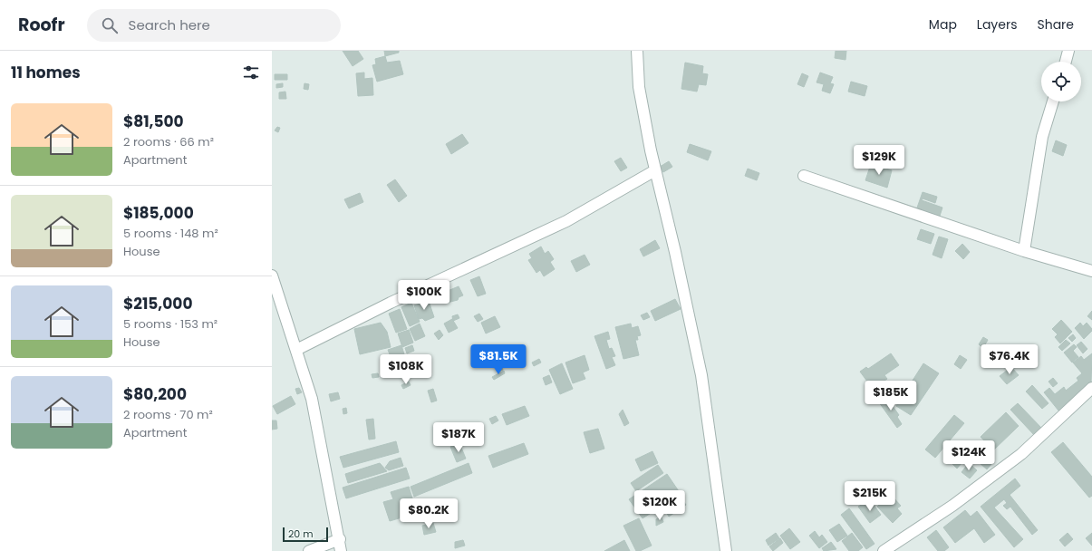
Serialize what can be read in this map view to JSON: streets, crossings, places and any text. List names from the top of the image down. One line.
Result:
{"scale_bar":"20 m","page":{"header":"Roofr","search":"Search here","nav":["Map","Layers","Share"],"heading":"11 homes","list":[{"name":"$81,500","note":"2 rooms · 66 m² · Apartment"},{"name":"$185,000","note":"5 rooms · 148 m² · House"},{"name":"$215,000","note":"5 rooms · 153 m² · House"},{"name":"$80,200","note":"2 rooms · 70 m² · Apartment"}],"price":["$129K","$100K","$81.5K","$76.4K","$108K","$185K","$187K","$124K","$215K","$120K","$80.2K"],"scale":"20 m"}}
